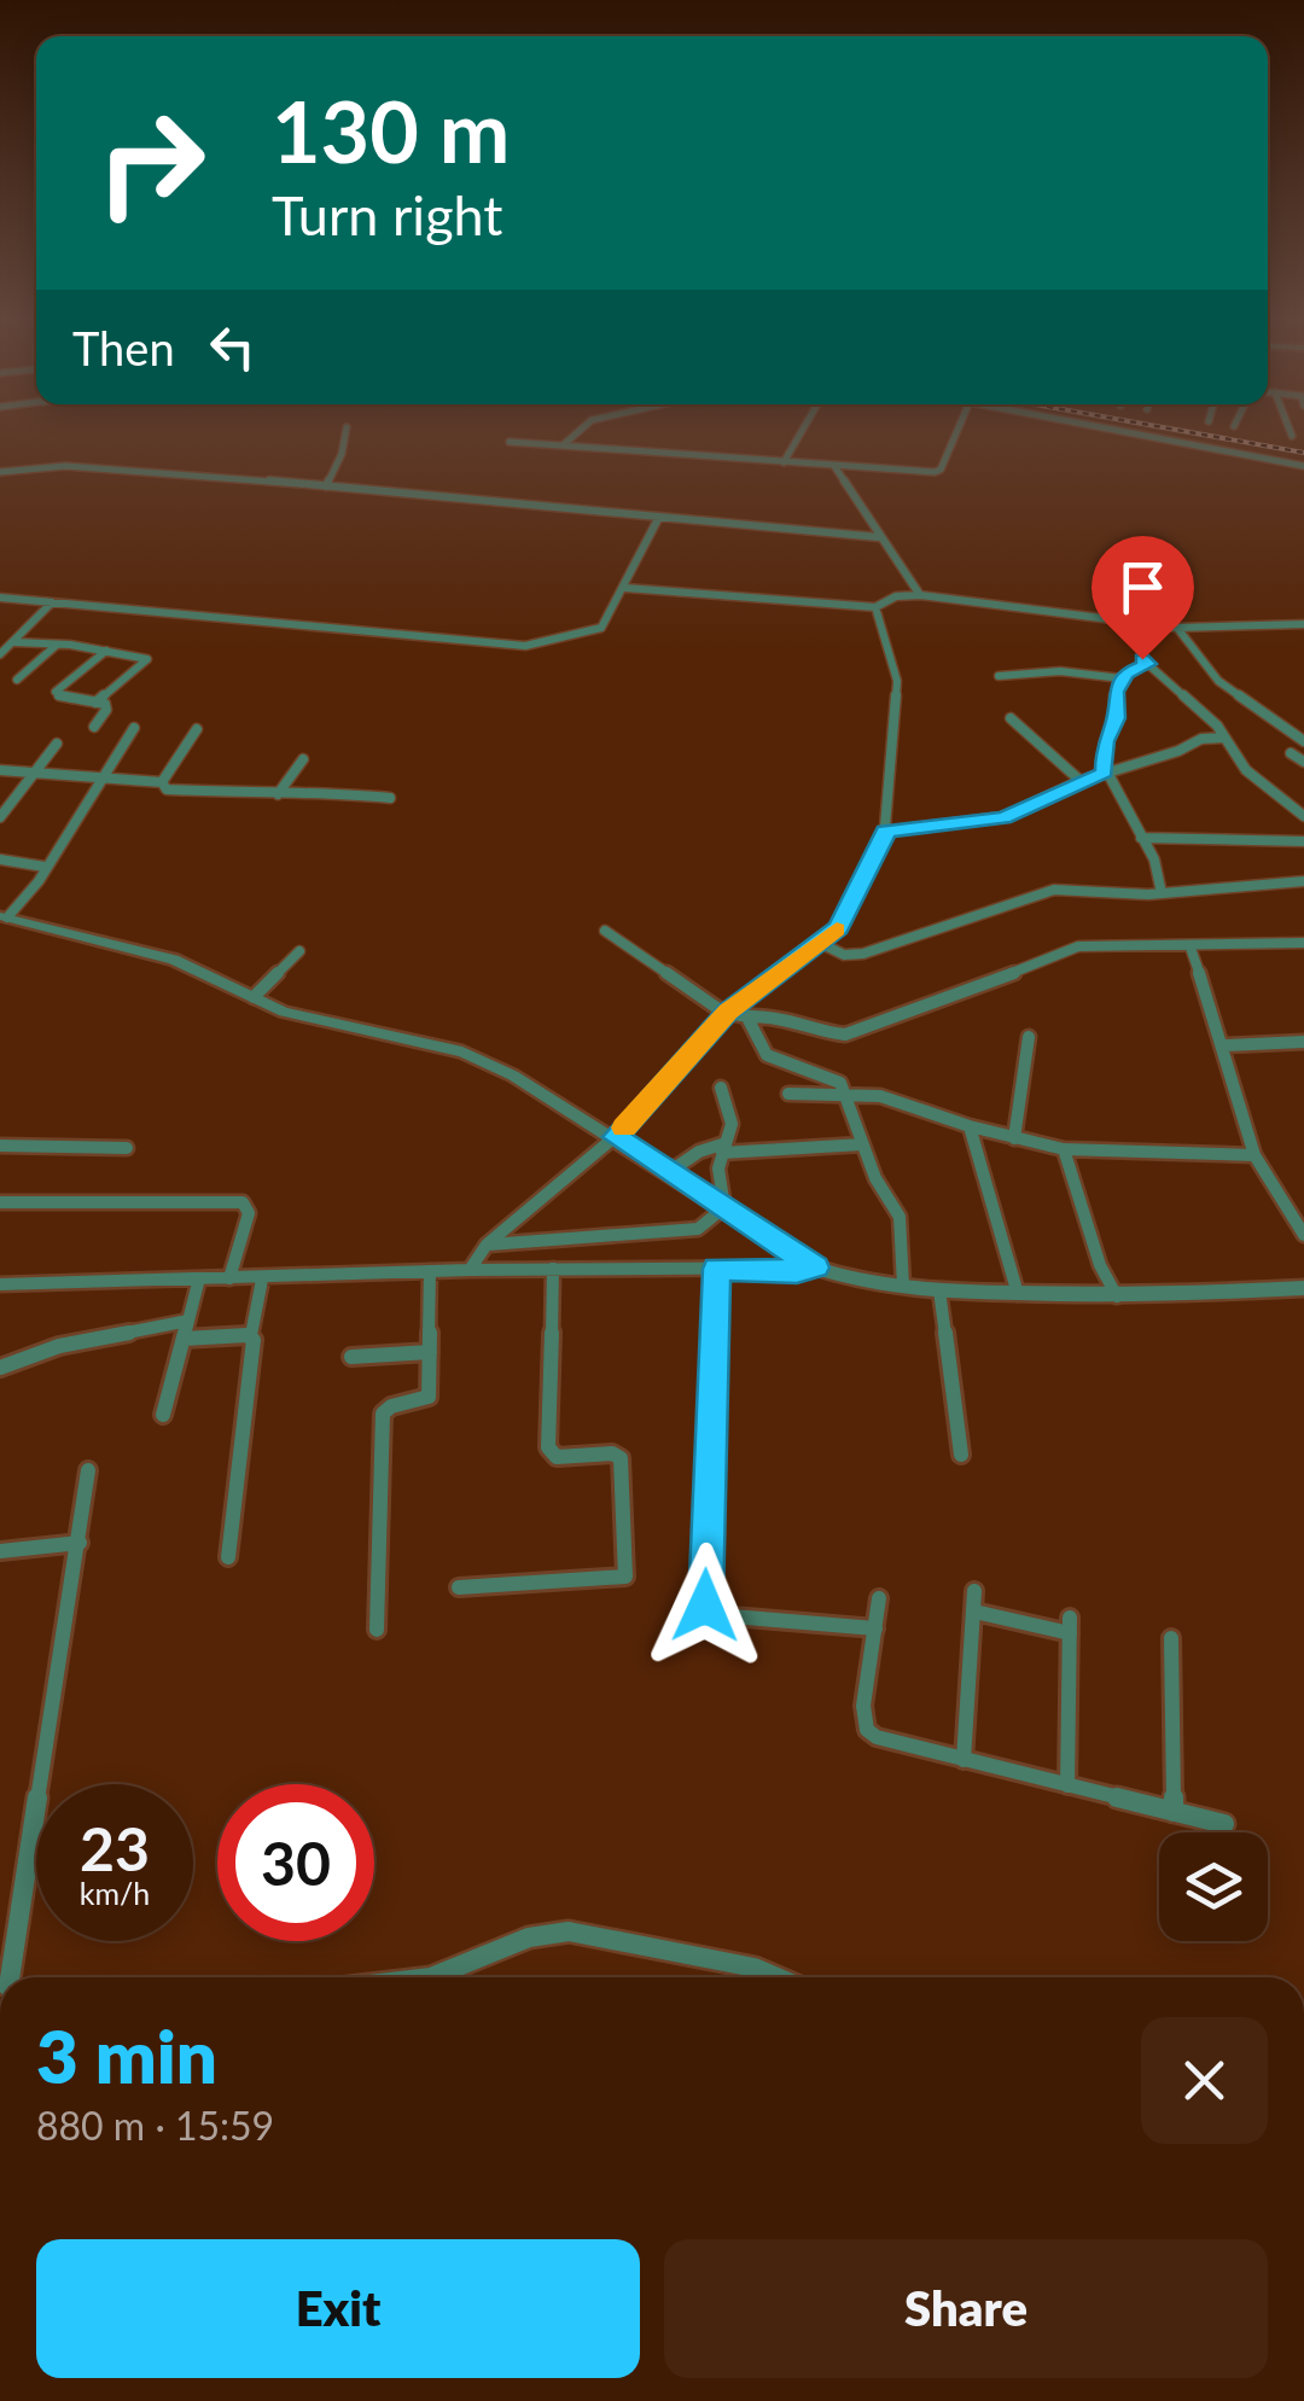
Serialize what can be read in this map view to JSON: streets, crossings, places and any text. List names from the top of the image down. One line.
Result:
{"page":{"turn":["130 m","Turn right"],"then":"Then","speed":"23 km/h","limit":"30","heading":["3 min","880 m · 15:59"],"buttons":["Exit","Share"]}}
